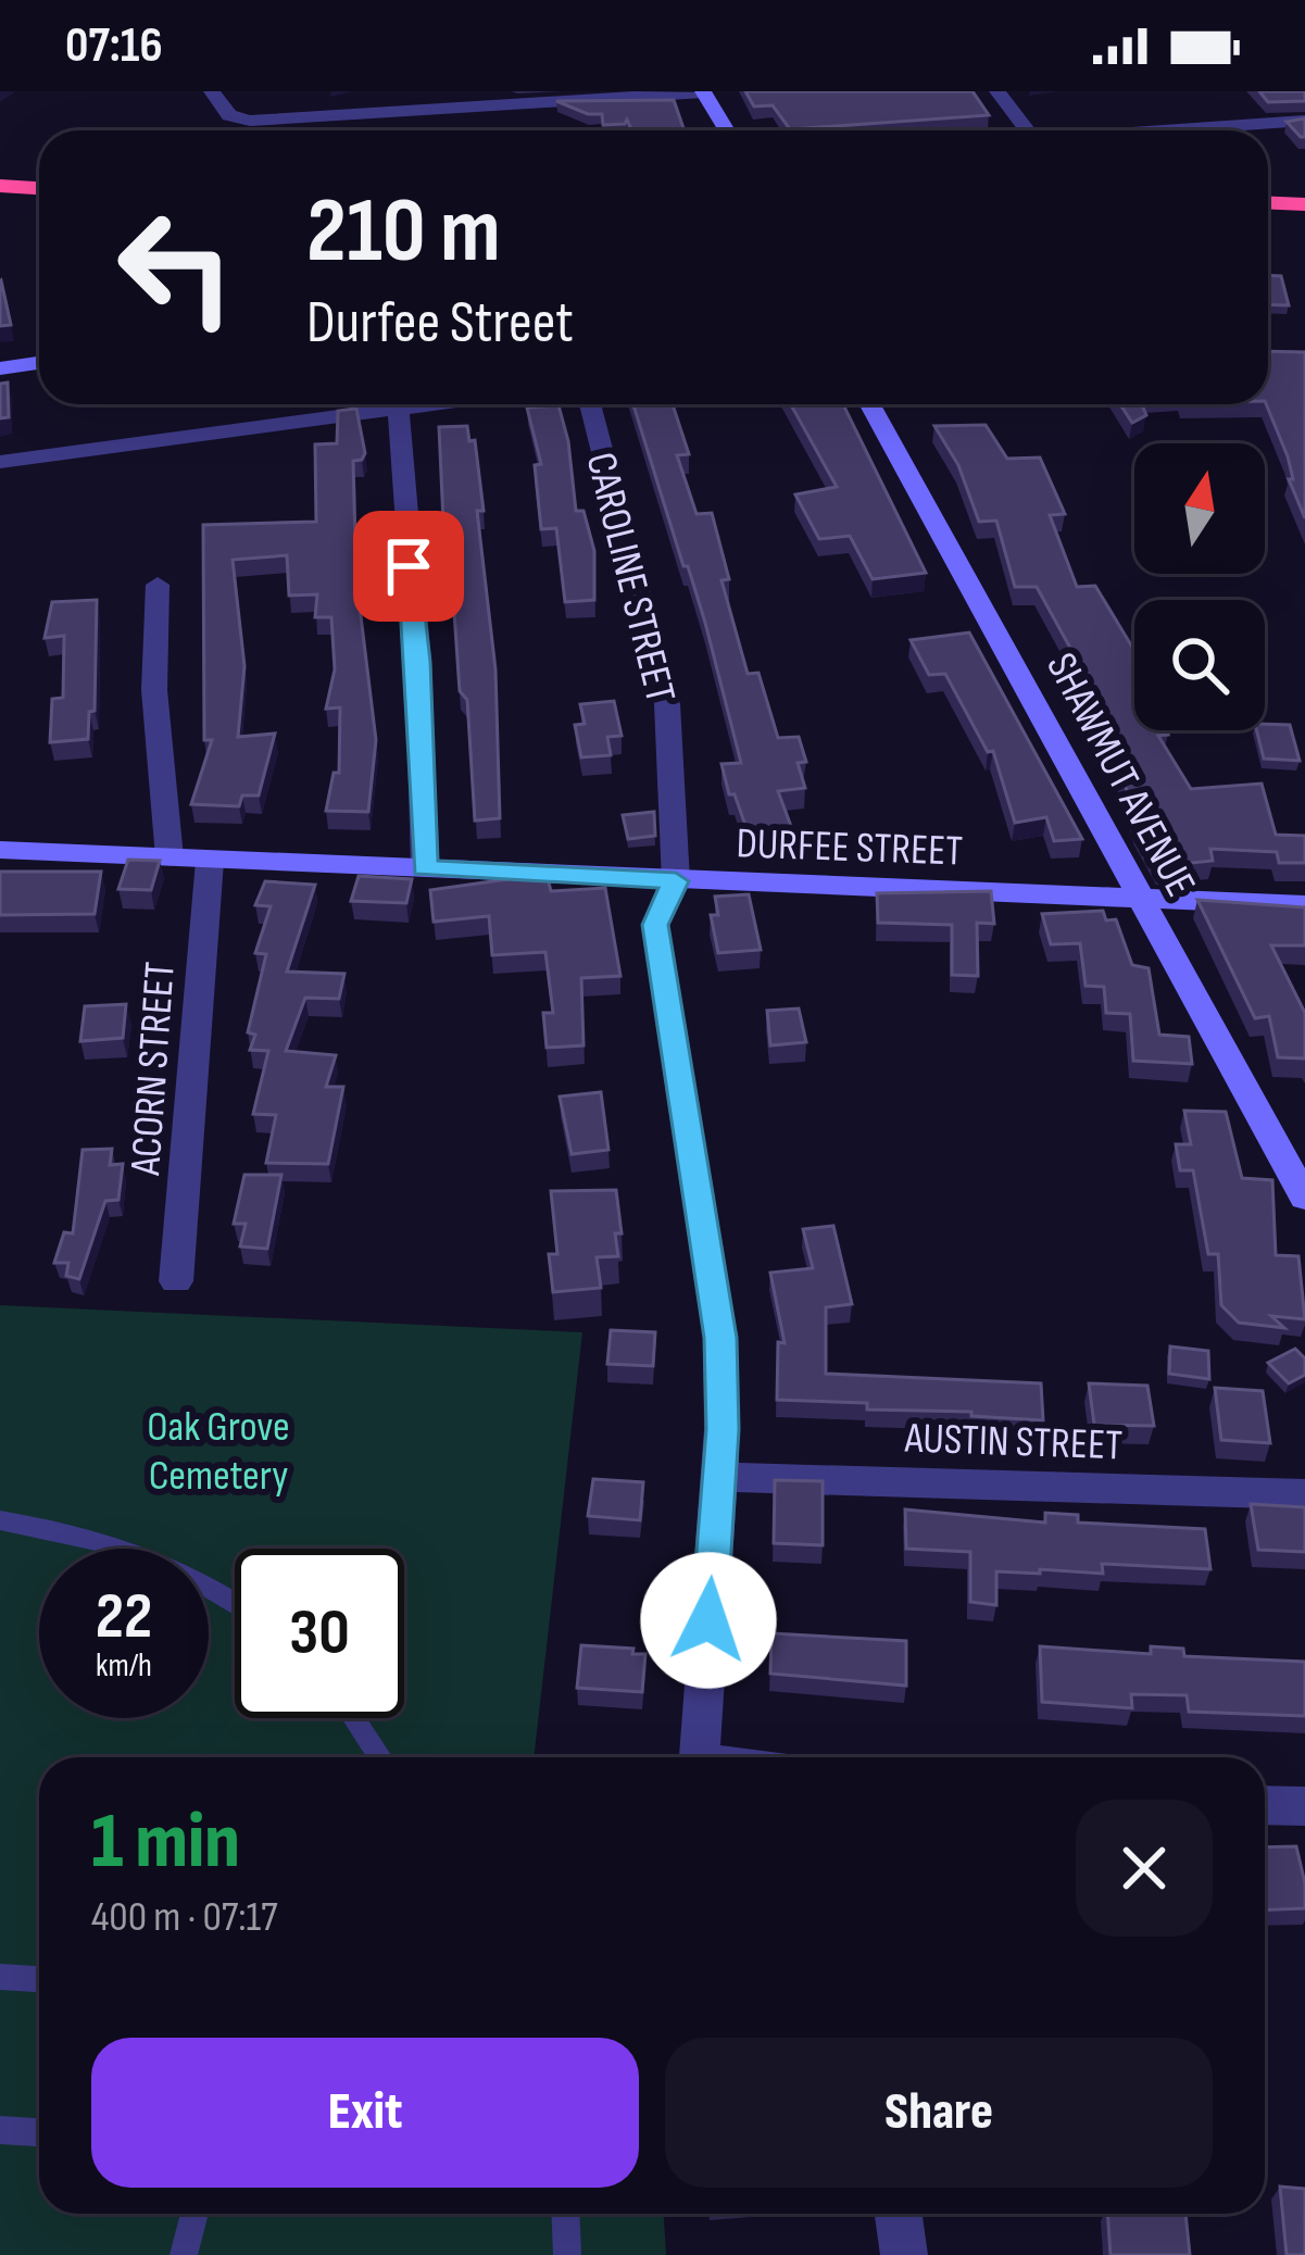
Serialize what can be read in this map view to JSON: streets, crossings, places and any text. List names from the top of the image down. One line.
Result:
{"streets":{"main road":["SHAWMUT AVENUE","DURFEE STREET"],"street":["CAROLINE STREET","ACORN STREET","AUSTIN STREET"]},"crossings":[["CAROLINE STREET","DURFEE STREET"],["CAROLINE STREET","AUSTIN STREET"],["SHAWMUT AVENUE","DURFEE STREET"],["DURFEE STREET","ACORN STREET"]],"parks":["Oak Grove Cemetery"],"north":"top","page":{"status":"07:16","turn":["210 m","Durfee Street"],"speed":"22 km/h","limit":"30","heading":["1 min","400 m · 07:17"],"buttons":["Exit","Share"]}}
